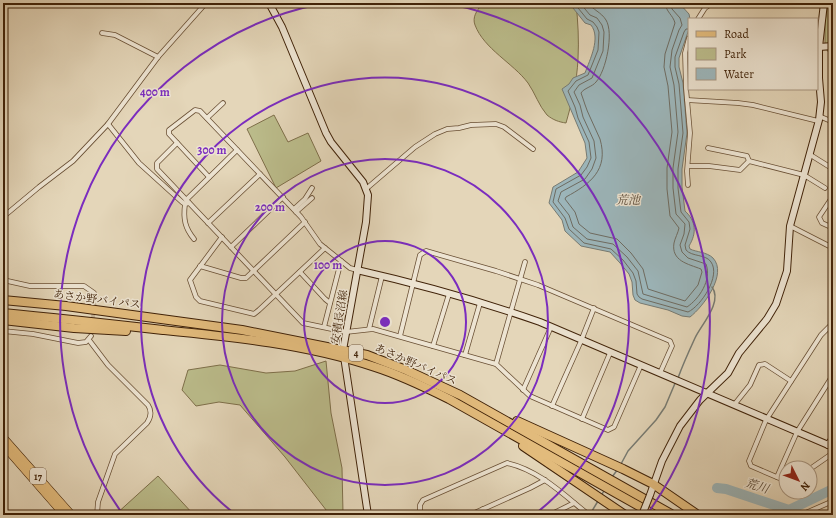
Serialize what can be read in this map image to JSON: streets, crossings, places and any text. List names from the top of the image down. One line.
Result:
{"streets":{"highway":["あさか野バイパス","4"],"main road":["17"],"street":["安積長沼線"]},"crossings":[["あさか野バイパス","安積長沼線"]],"water":["荒池","荒川"],"legend":["Road","Park","Water"],"north":"bottom right","rings":["400 m","300 m","200 m","100 m"]}
